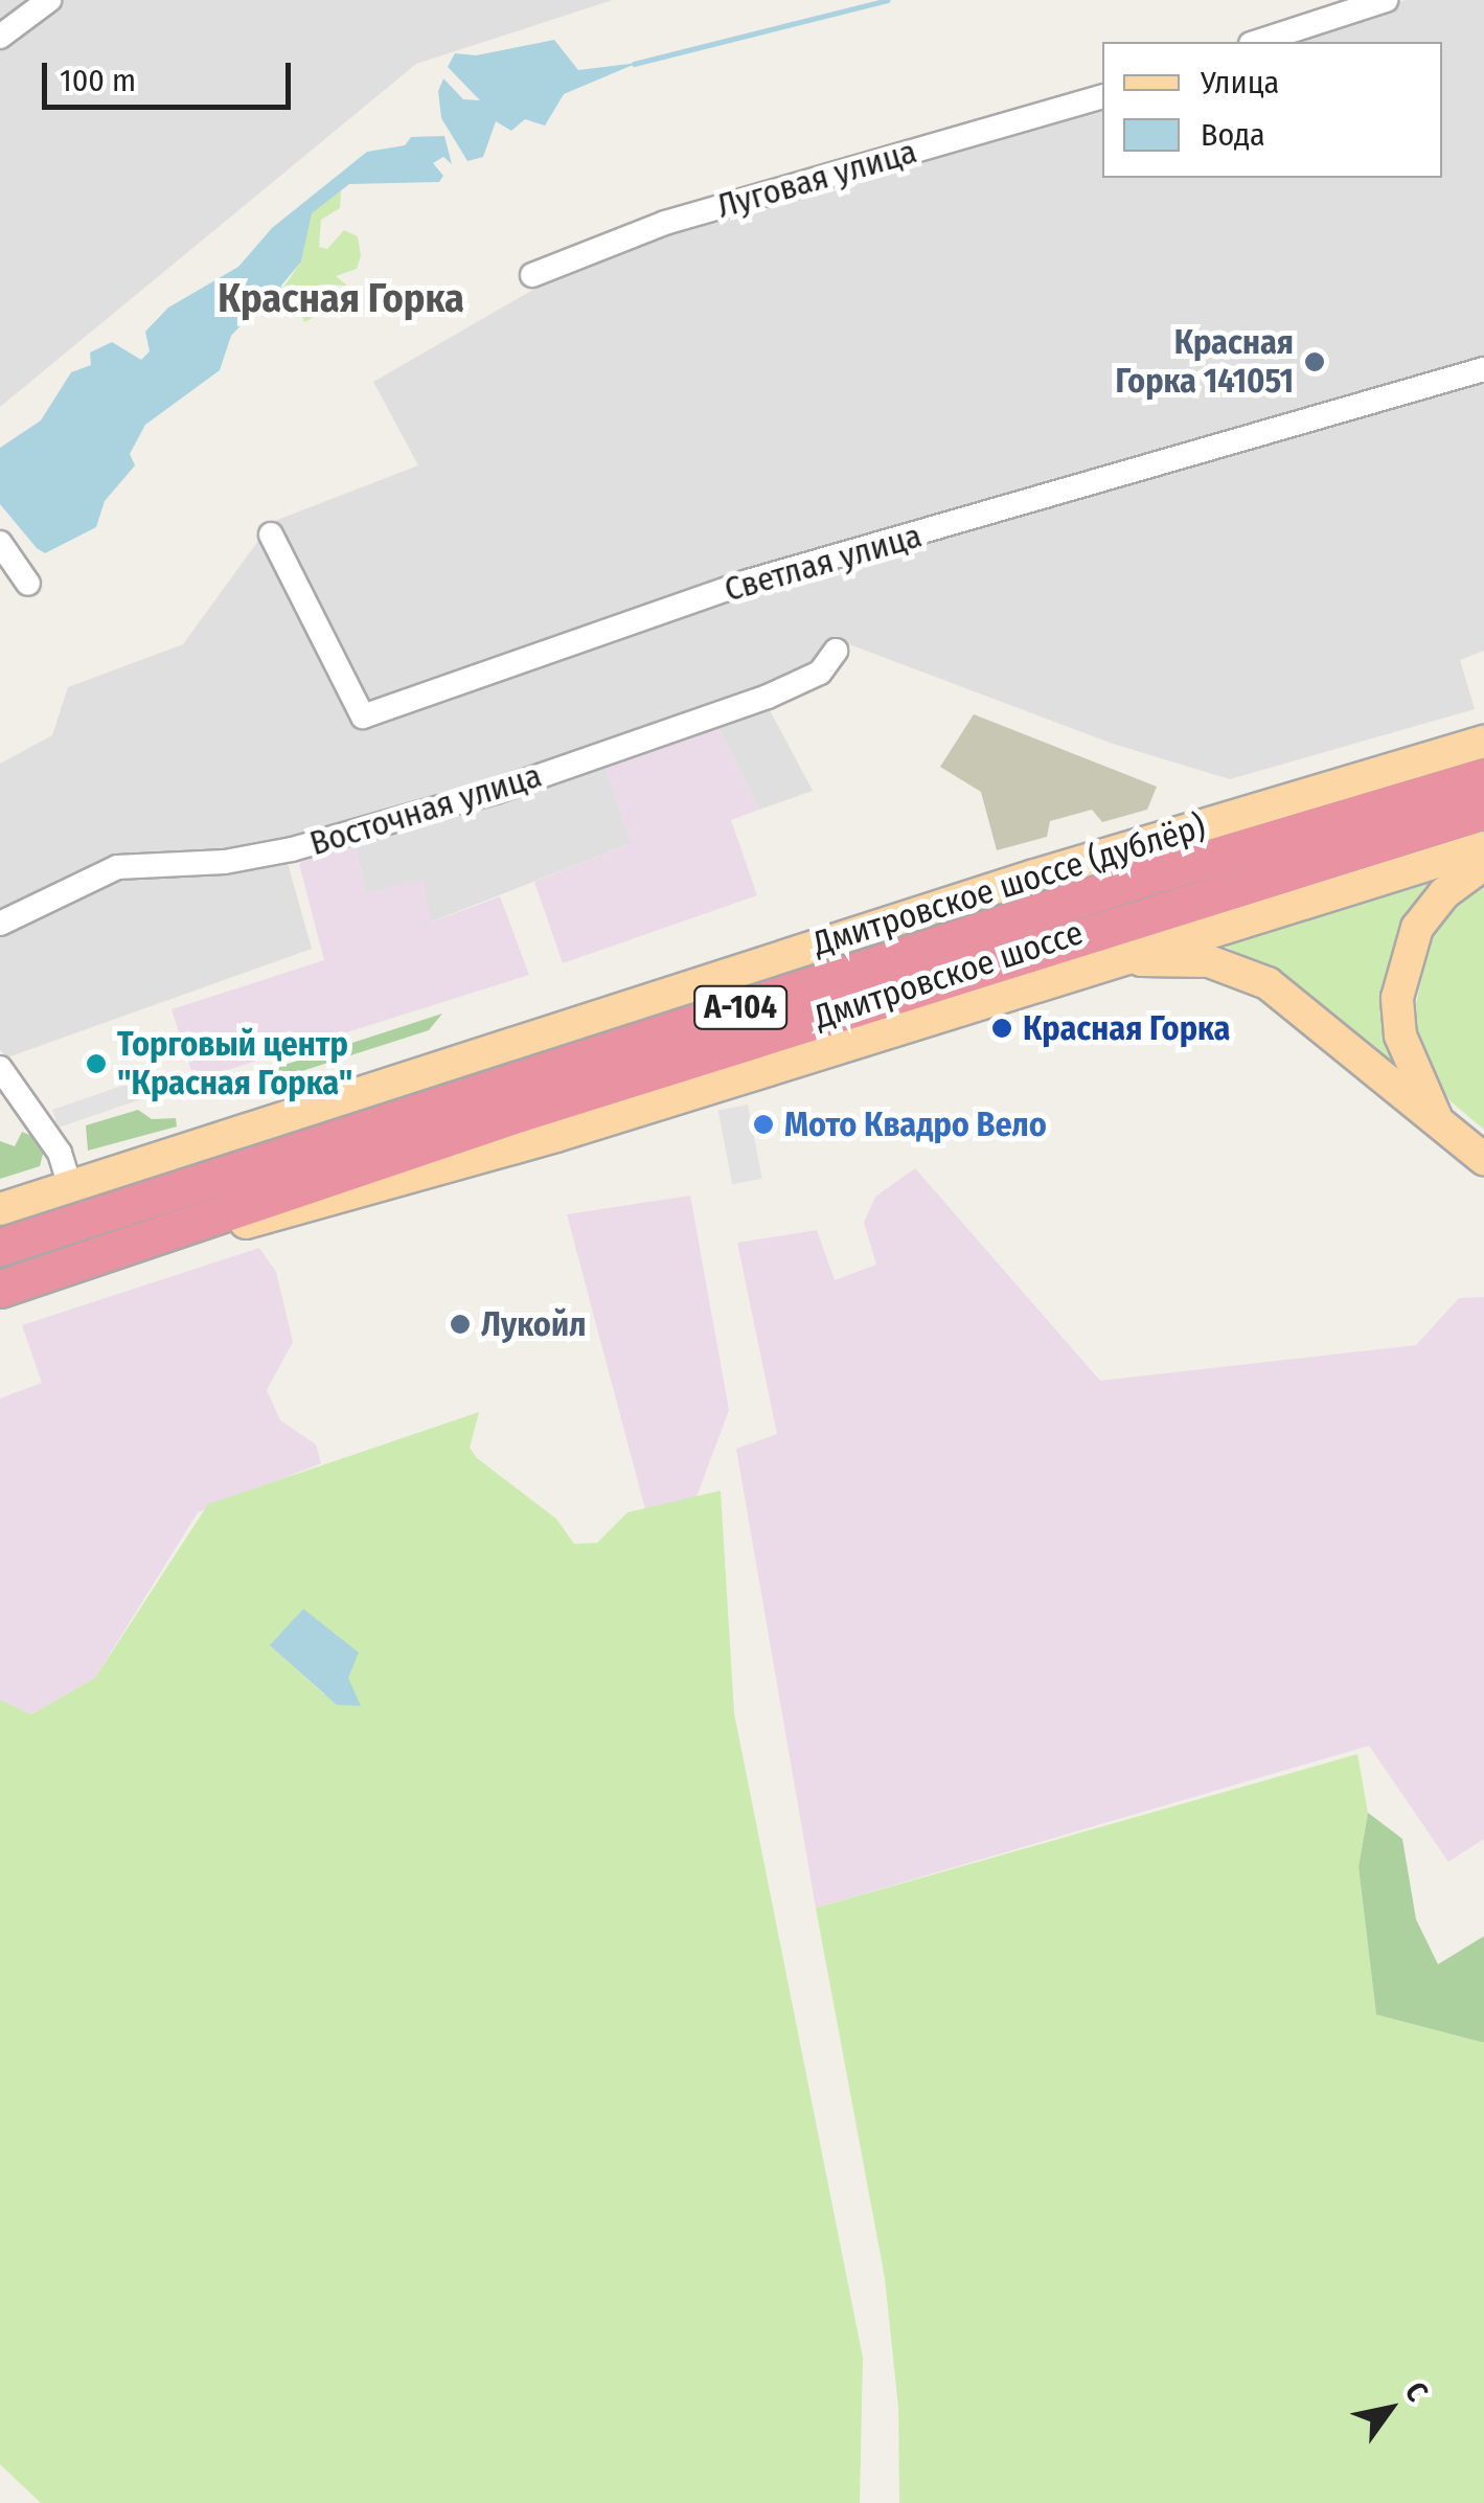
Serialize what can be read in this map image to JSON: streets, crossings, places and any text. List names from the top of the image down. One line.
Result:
{"streets":{"highway":["Дмитровское шоссе","А-104"],"main road":["Дмитровское шоссе (дублёр)"],"street":["Луговая улица","Светлая улица","Восточная улица"]},"districts":["Красная Горка"],"places":["Красная Горка 141051","Красная Горка","Торговый центр \"Красная Горка\"","Мото Квадро Вело","Лукойл"],"legend":["Улица","Вода"],"scale_bar":"100 m","north":"top right"}
